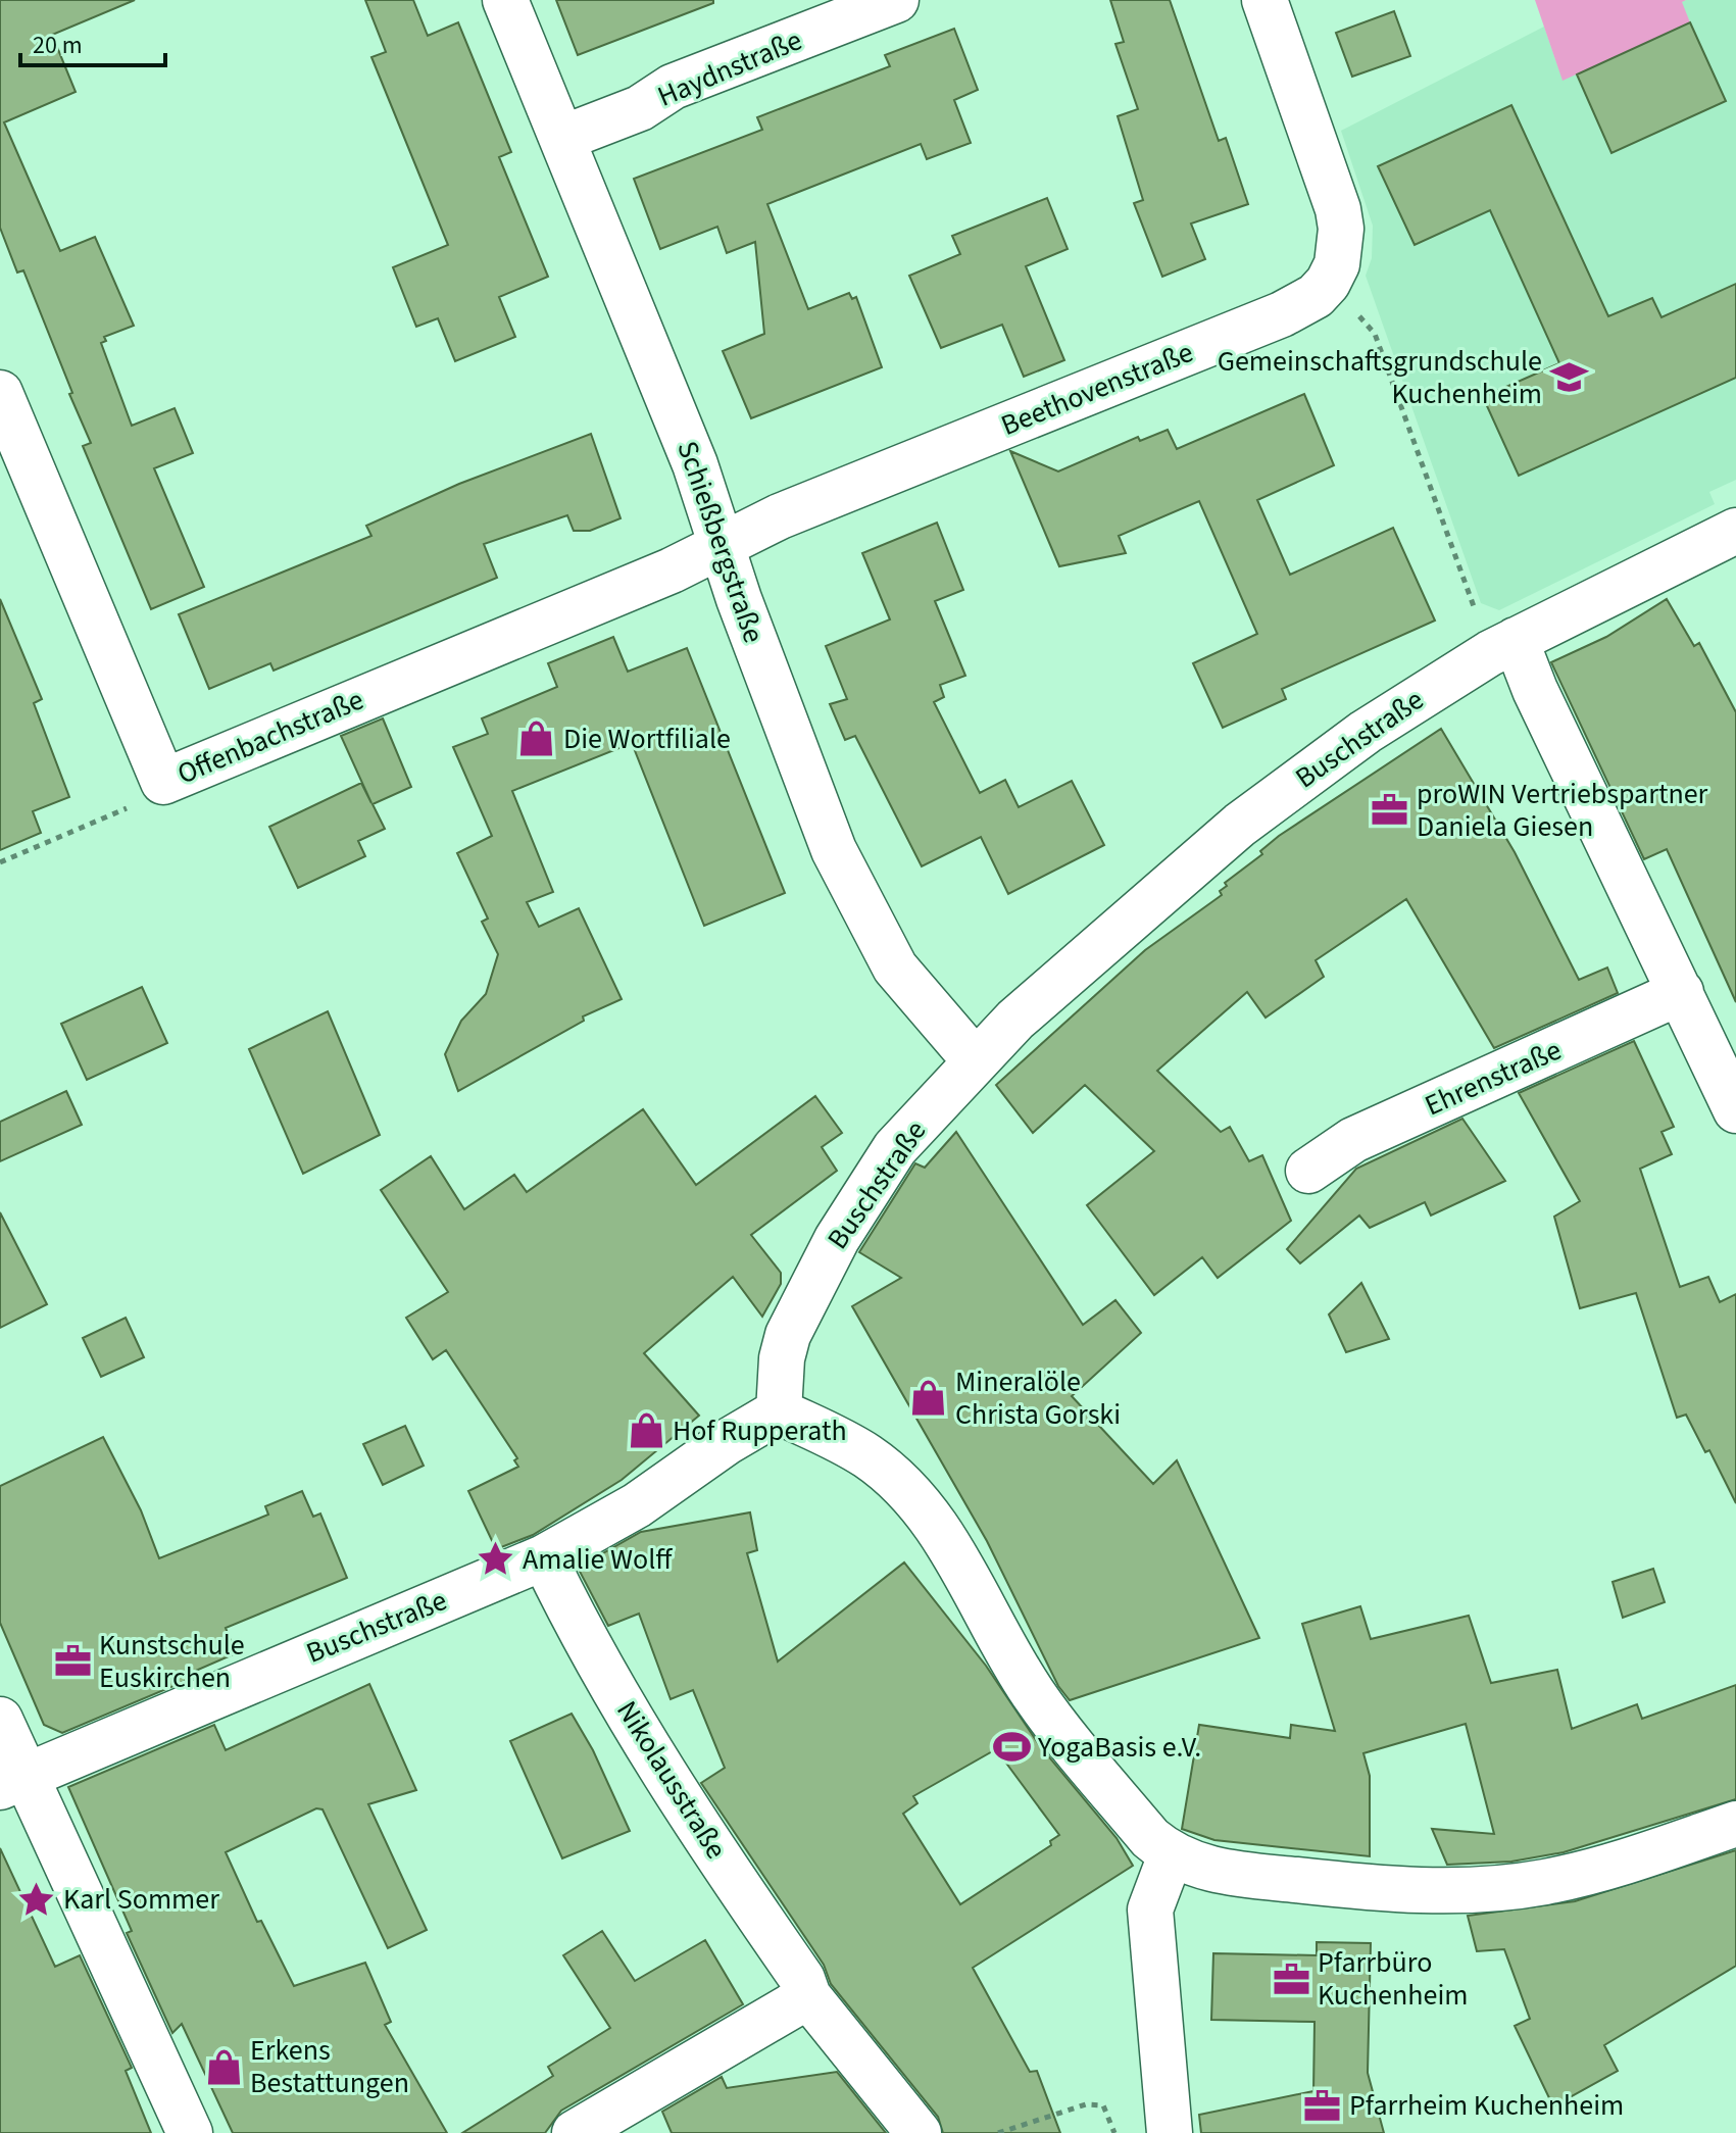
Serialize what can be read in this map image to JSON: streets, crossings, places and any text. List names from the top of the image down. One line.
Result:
{"streets":{"street":["Haydnstraße","Beethovenstraße","Schießbergstraße","Offenbachstraße","Buschstraße","Ehrenstraße","Nikolausstraße"]},"crossings":[["Haydnstraße","Schießbergstraße"],["Beethovenstraße","Schießbergstraße"],["Beethovenstraße","Offenbachstraße"],["Schießbergstraße","Offenbachstraße"],["Schießbergstraße","Buschstraße"],["Buschstraße","Nikolausstraße"]],"places":{"school or university":["Gemeinschaftsgrundschule Kuchenheim"],"shop":["Die Wortfiliale","Mineralöle Christa Gorski","Hof Rupperath","Erkens Bestattungen"],"office":["proWIN Vertriebspartner Daniela Giesen","Kunstschule Euskirchen","Pfarrbüro Kuchenheim","Pfarrheim Kuchenheim"],"place":["Amalie Wolff","Karl Sommer"],"sports":["YogaBasis e.V."]},"scale_bar":"20 m"}
